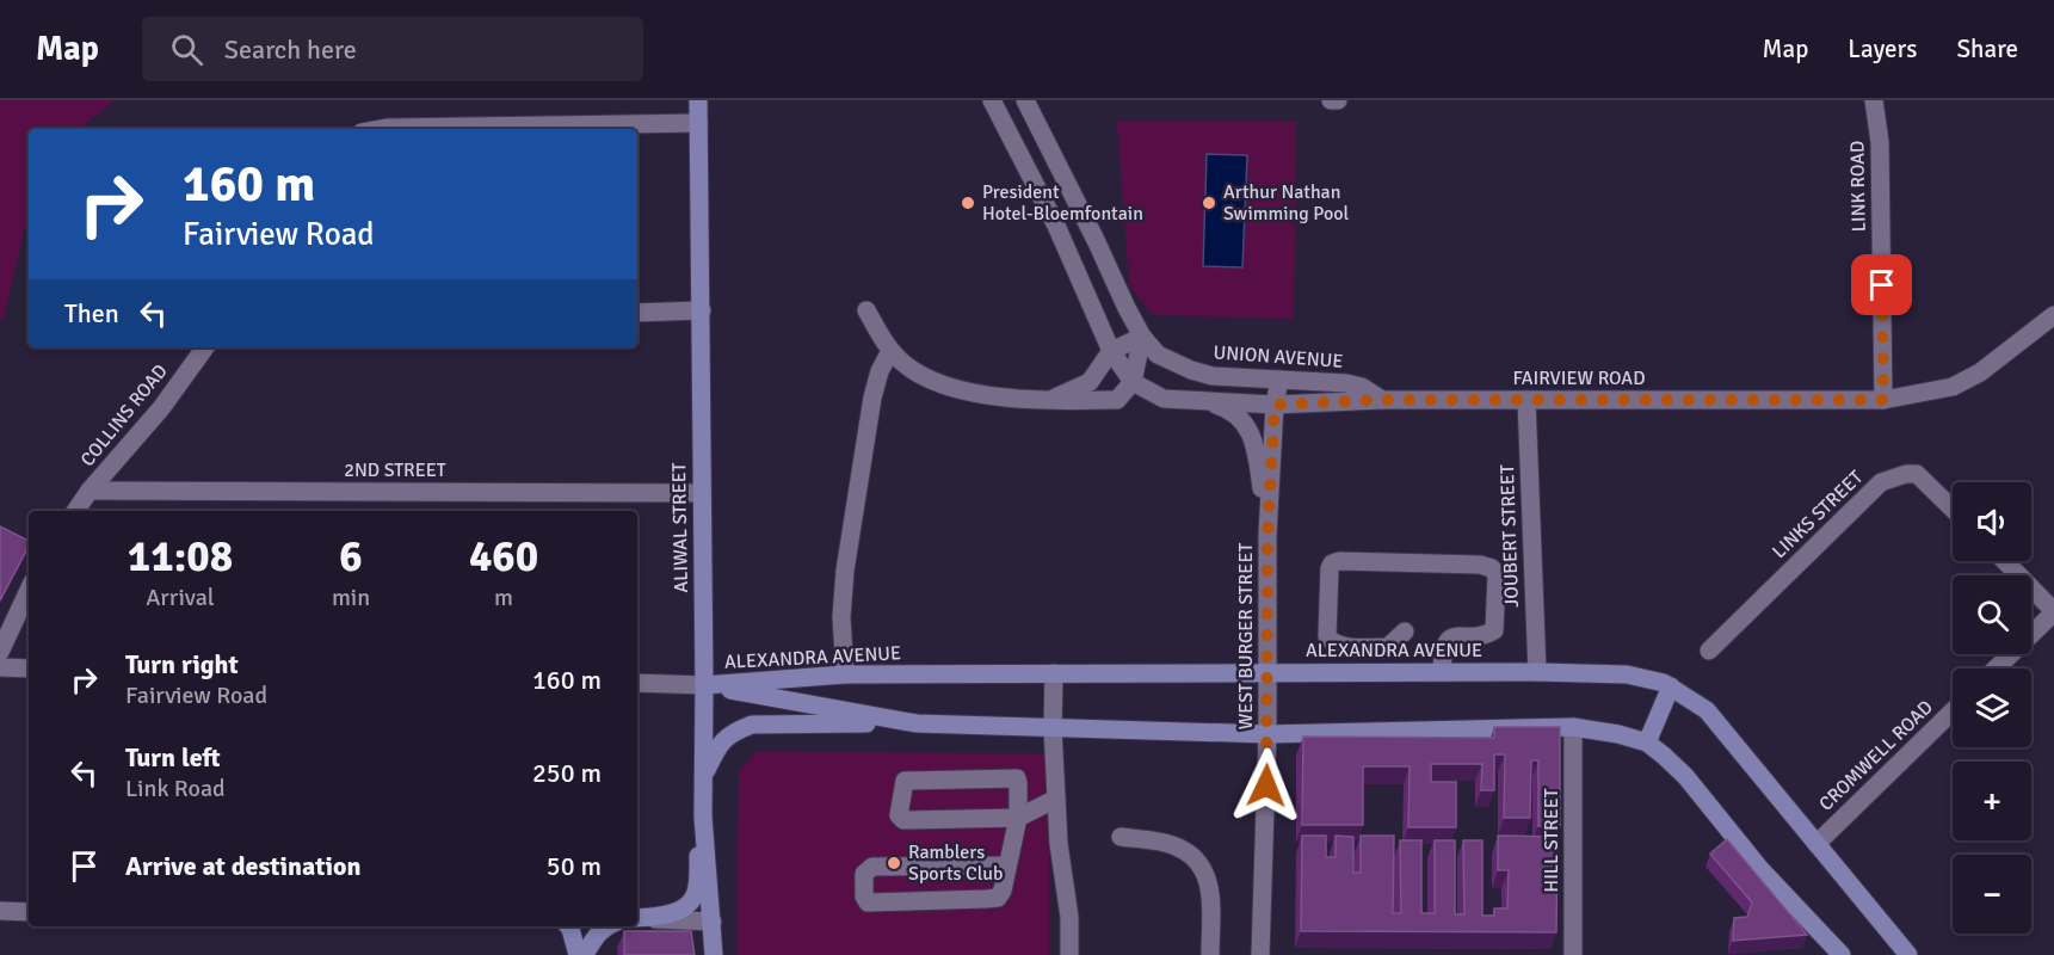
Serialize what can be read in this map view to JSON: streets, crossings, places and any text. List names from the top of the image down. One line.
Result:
{"streets":{"main road":["ALIWAL STREET","ALEXANDRA AVENUE"],"street":["LINK ROAD","UNION AVENUE","FAIRVIEW ROAD","COLLINS ROAD","2ND STREET","LINKS STREET","JOUBERT STREET","WEST BURGER STREET","CROMWELL ROAD","HILL STREET"]},"crossings":[["LINK ROAD","FAIRVIEW ROAD"],["UNION AVENUE","FAIRVIEW ROAD"],["UNION AVENUE","WEST BURGER STREET"],["FAIRVIEW ROAD","JOUBERT STREET"],["FAIRVIEW ROAD","WEST BURGER STREET"],["COLLINS ROAD","2ND STREET"],["2ND STREET","ALIWAL STREET"],["ALIWAL STREET","ALEXANDRA AVENUE"],["JOUBERT STREET","ALEXANDRA AVENUE"],["WEST BURGER STREET","ALEXANDRA AVENUE"],["ALEXANDRA AVENUE","CROMWELL ROAD"],["ALEXANDRA AVENUE","HILL STREET"]],"places":["President Hotel-Bloemfontain","Arthur Nathan Swimming Pool","Ramblers Sports Club"],"page":{"header":"Map","search":"Search here","nav":["Map","Layers","Share"],"turn":["160 m","Fairview Road"],"then":"Then","map_buttons":["+","−"],"eta":["11:08","Arrival","6","min","460","m"],"list":[{"name":"Turn right","note":"Fairview Road","value":"160 m"},{"name":"Turn left","note":"Link Road","value":"250 m"},{"name":"Arrive at destination","value":"50 m"}]}}
